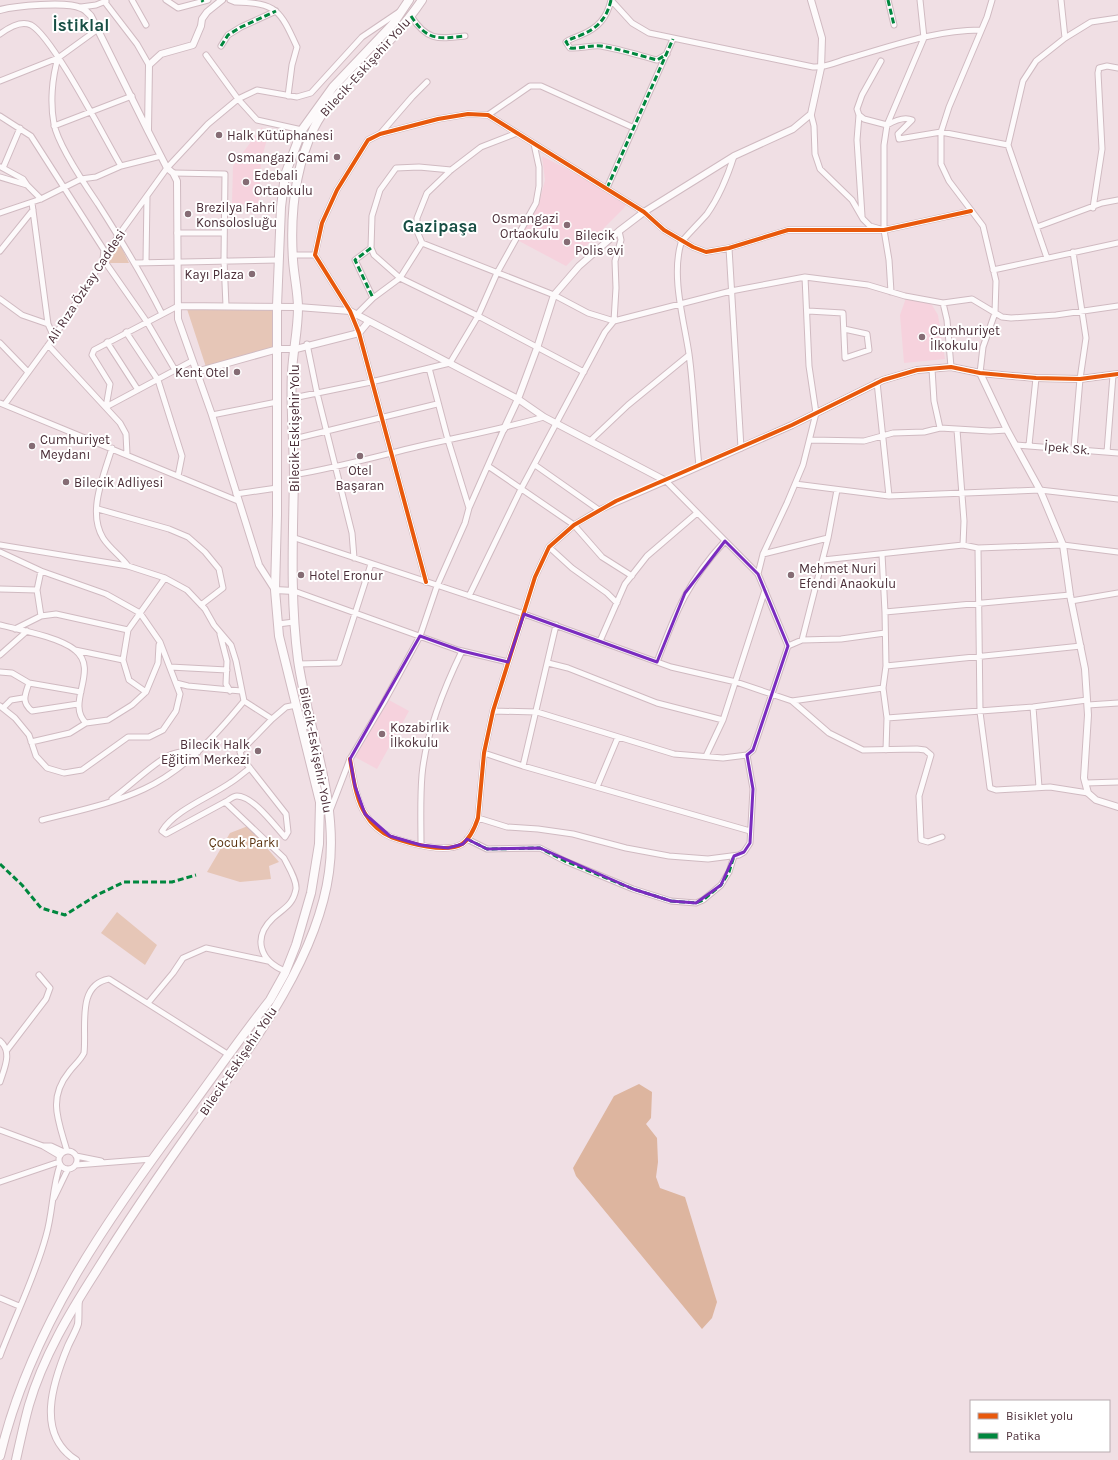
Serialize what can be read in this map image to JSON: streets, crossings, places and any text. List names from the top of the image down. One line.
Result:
{"streets":{"main road":["Bilecik-Eskişehir Yolu"],"street":["Ali Rıza Özkay Caddesi","İpek Sk."]},"crossings":[["Bilecik-Eskişehir Yolu","Ali Rıza Özkay Caddesi"]],"districts":["İstiklal","Gazipaşa"],"parks":["Çocuk Parkı"],"places":["Halk Kütüphanesi","Osmangazi Cami","Edebali Ortaokulu","Brezilya Fahri Konsolosluğu","Osmangazi Ortaokulu","Bilecik Polis evi","Kayı Plaza","Cumhuriyet İlkokulu","Kent Otel","Cumhuriyet Meydanı","Otel Başaran","Bilecik Adliyesi","Hotel Eronur","Mehmet Nuri Efendi Anaokulu","Kozabirlik İlkokulu","Bilecik Halk Eğitim Merkezi"],"legend":["Bisiklet yolu","Patika"]}
